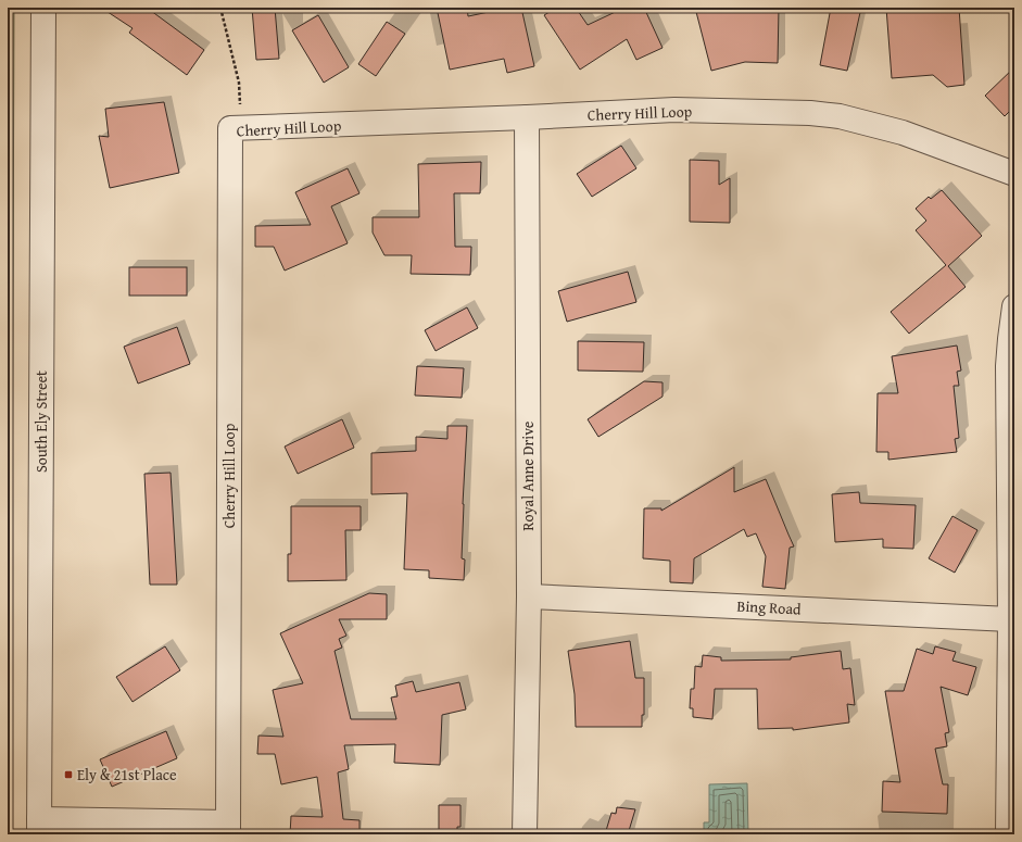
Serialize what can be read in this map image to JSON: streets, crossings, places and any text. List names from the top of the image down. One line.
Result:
{"streets":{"street":["Cherry Hill Loop","South Ely Street","Royal Anne Drive","Bing Road"]},"crossings":[["Cherry Hill Loop","Royal Anne Drive"],["Royal Anne Drive","Bing Road"]],"places":{"transit":["Ely & 21st Place"]}}
